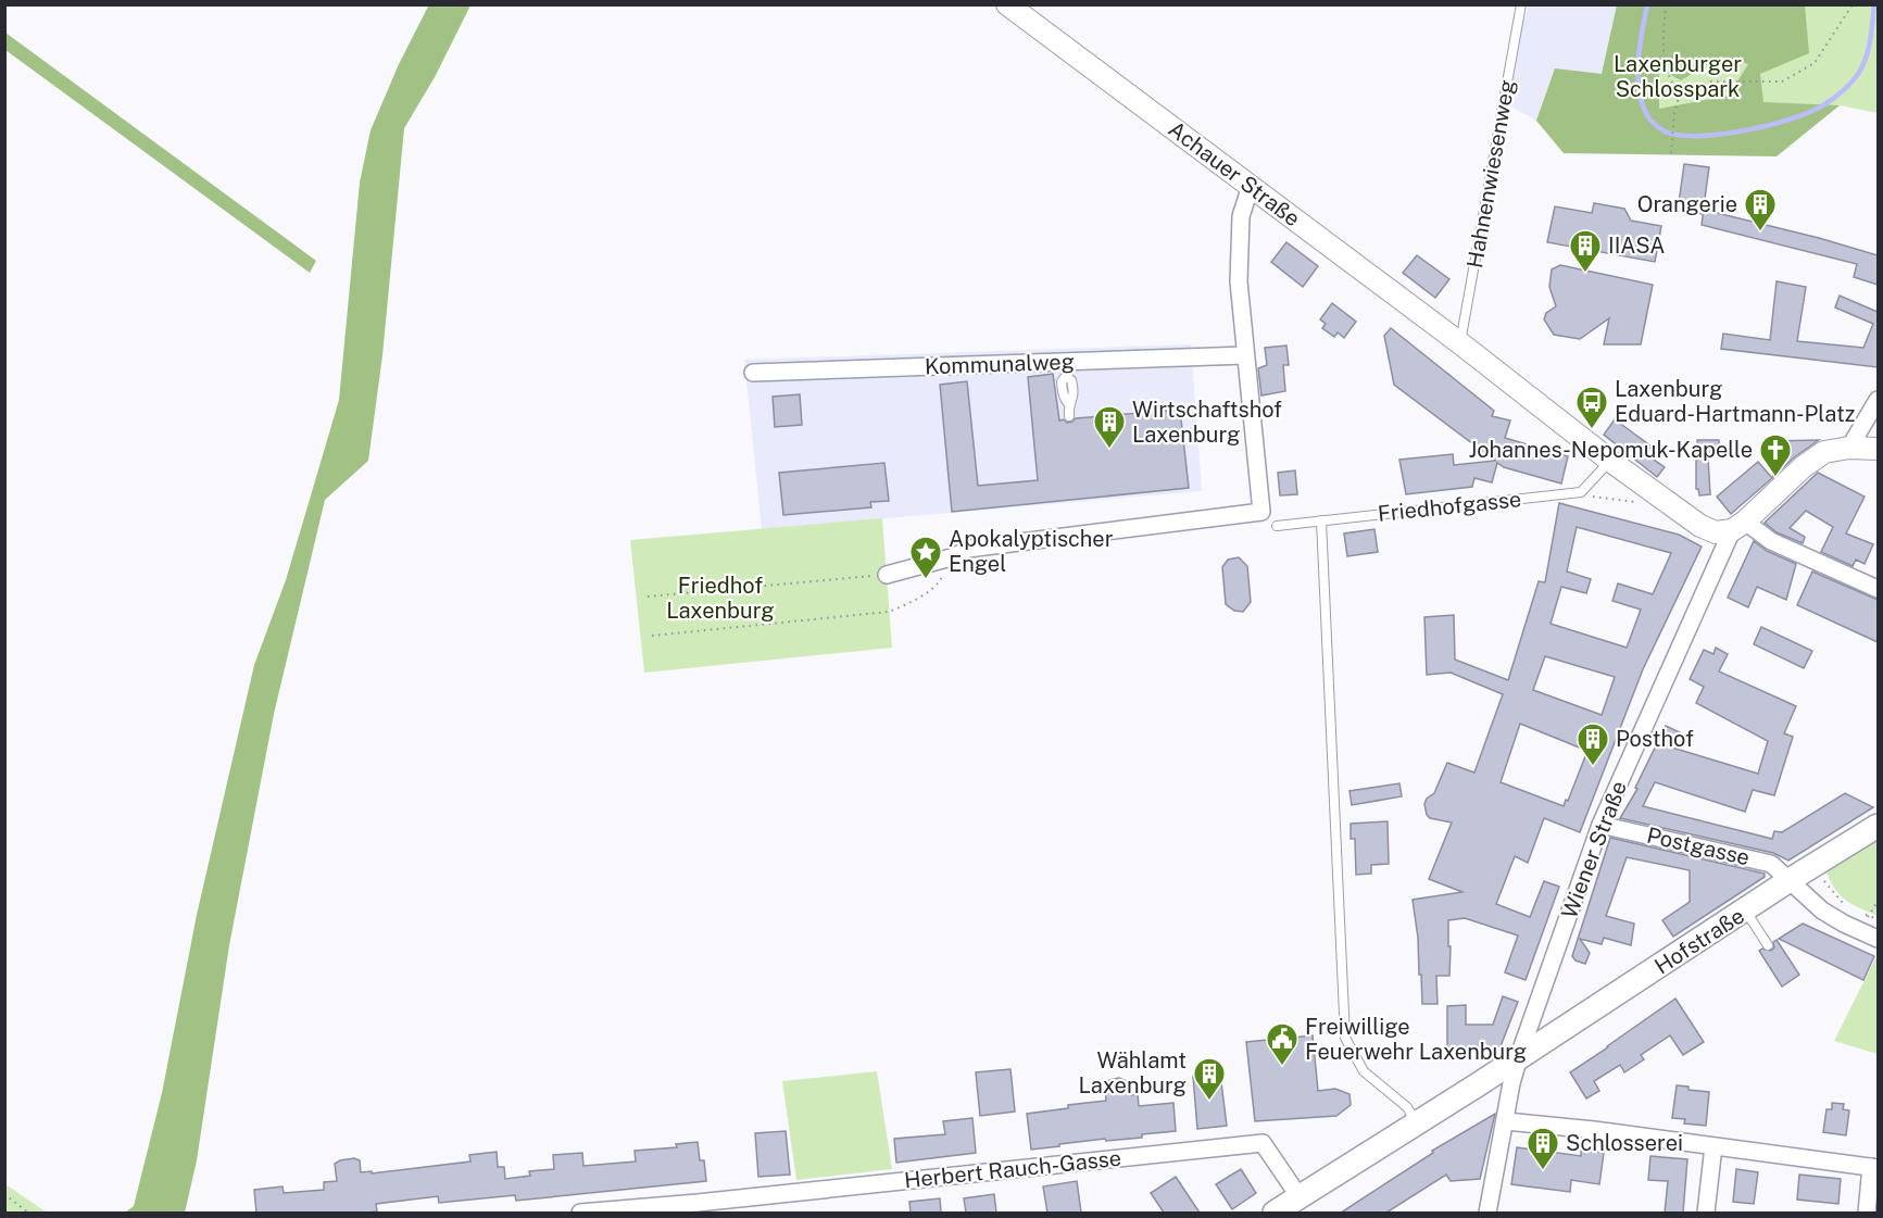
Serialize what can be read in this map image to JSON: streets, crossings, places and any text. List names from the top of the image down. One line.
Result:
{"streets":{"main road":["Hofstraße"],"street":["Achauer Straße","Kommunalweg","Postgasse","Wiener Straße","Herbert Rauch-Gasse"],"lane":["Hahnenwiesenweg","Friedhofgasse"]},"crossings":[["Achauer Straße","Hahnenwiesenweg"],["Achauer Straße","Wiener Straße"],["Postgasse","Wiener Straße"],["Postgasse","Hofstraße"],["Wiener Straße","Hofstraße"]],"parks":["Laxenburger Schlosspark","Friedhof Laxenburg"],"places":{"building":["Orangerie","IIASA","Wirtschaftshof Laxenburg","Posthof","Wählamt Laxenburg","Schlosserei"],"bus stop":["Laxenburg Eduard-Hartmann-Platz"],"church":["Johannes-Nepomuk-Kapelle"],"place":["Apokalyptischer Engel"],"public building":["Freiwillige Feuerwehr Laxenburg"]}}
